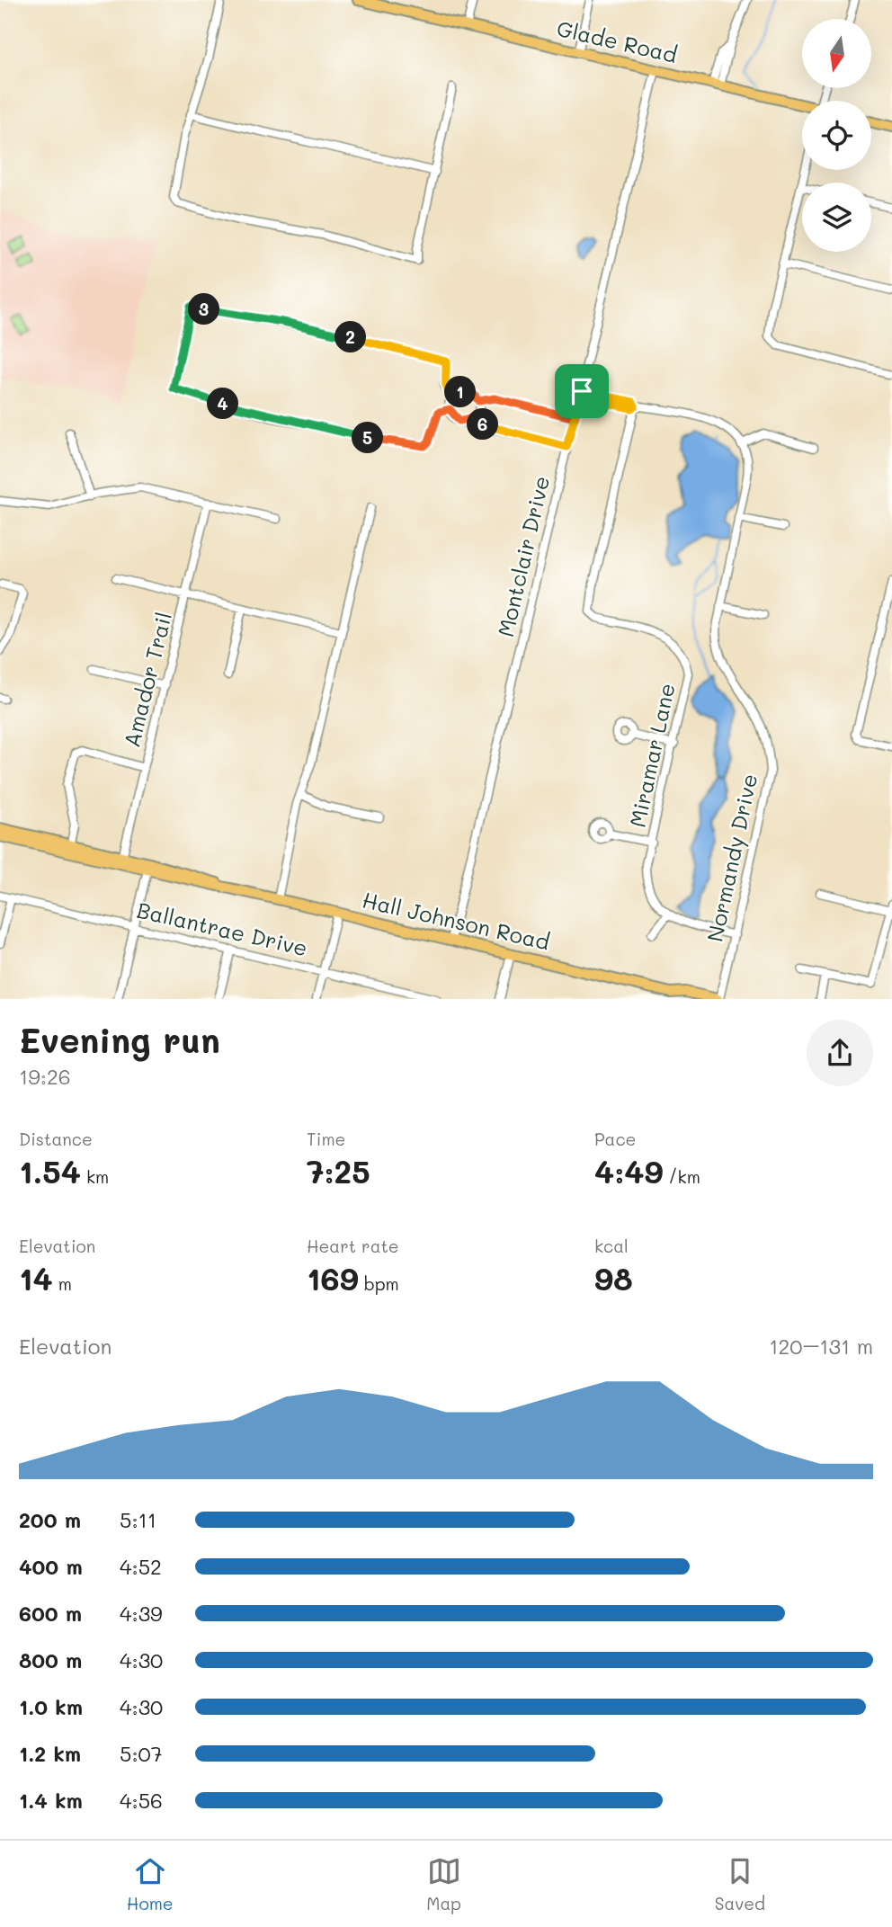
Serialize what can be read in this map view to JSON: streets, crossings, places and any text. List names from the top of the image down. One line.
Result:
{"streets":{"main road":["Glade Road","Hall Johnson Road"],"street":["Montclair Drive","Amador Trail","Miramar Lane","Normandy Drive","Ballantrae Drive"]},"crossings":[["Glade Road","Montclair Drive"],["Montclair Drive","Hall Johnson Road"],["Amador Trail","Hall Johnson Road"],["Normandy Drive","Hall Johnson Road"]],"north":"bottom","page":{"pins":["3","2","1","4","6","5"],"heading":["Evening run","19:26"],"stats":[["Distance","1.54 km"],["Time","7:25"],["Pace","4:49 /km"],["Elevation","14 m"],["Heart rate","169 bpm"],["kcal","98"]],"chart":["Elevation","120–131 m"],"list":[{"name":"200 m","note":"5:11"},{"name":"400 m","note":"4:52"},{"name":"600 m","note":"4:39"},{"name":"800 m","note":"4:30"},{"name":"1.0 km","note":"4:30"},{"name":"1.2 km","note":"5:07"},{"name":"1.4 km","note":"4:56"}],"tabs":["Home","Map","Saved"]}}
